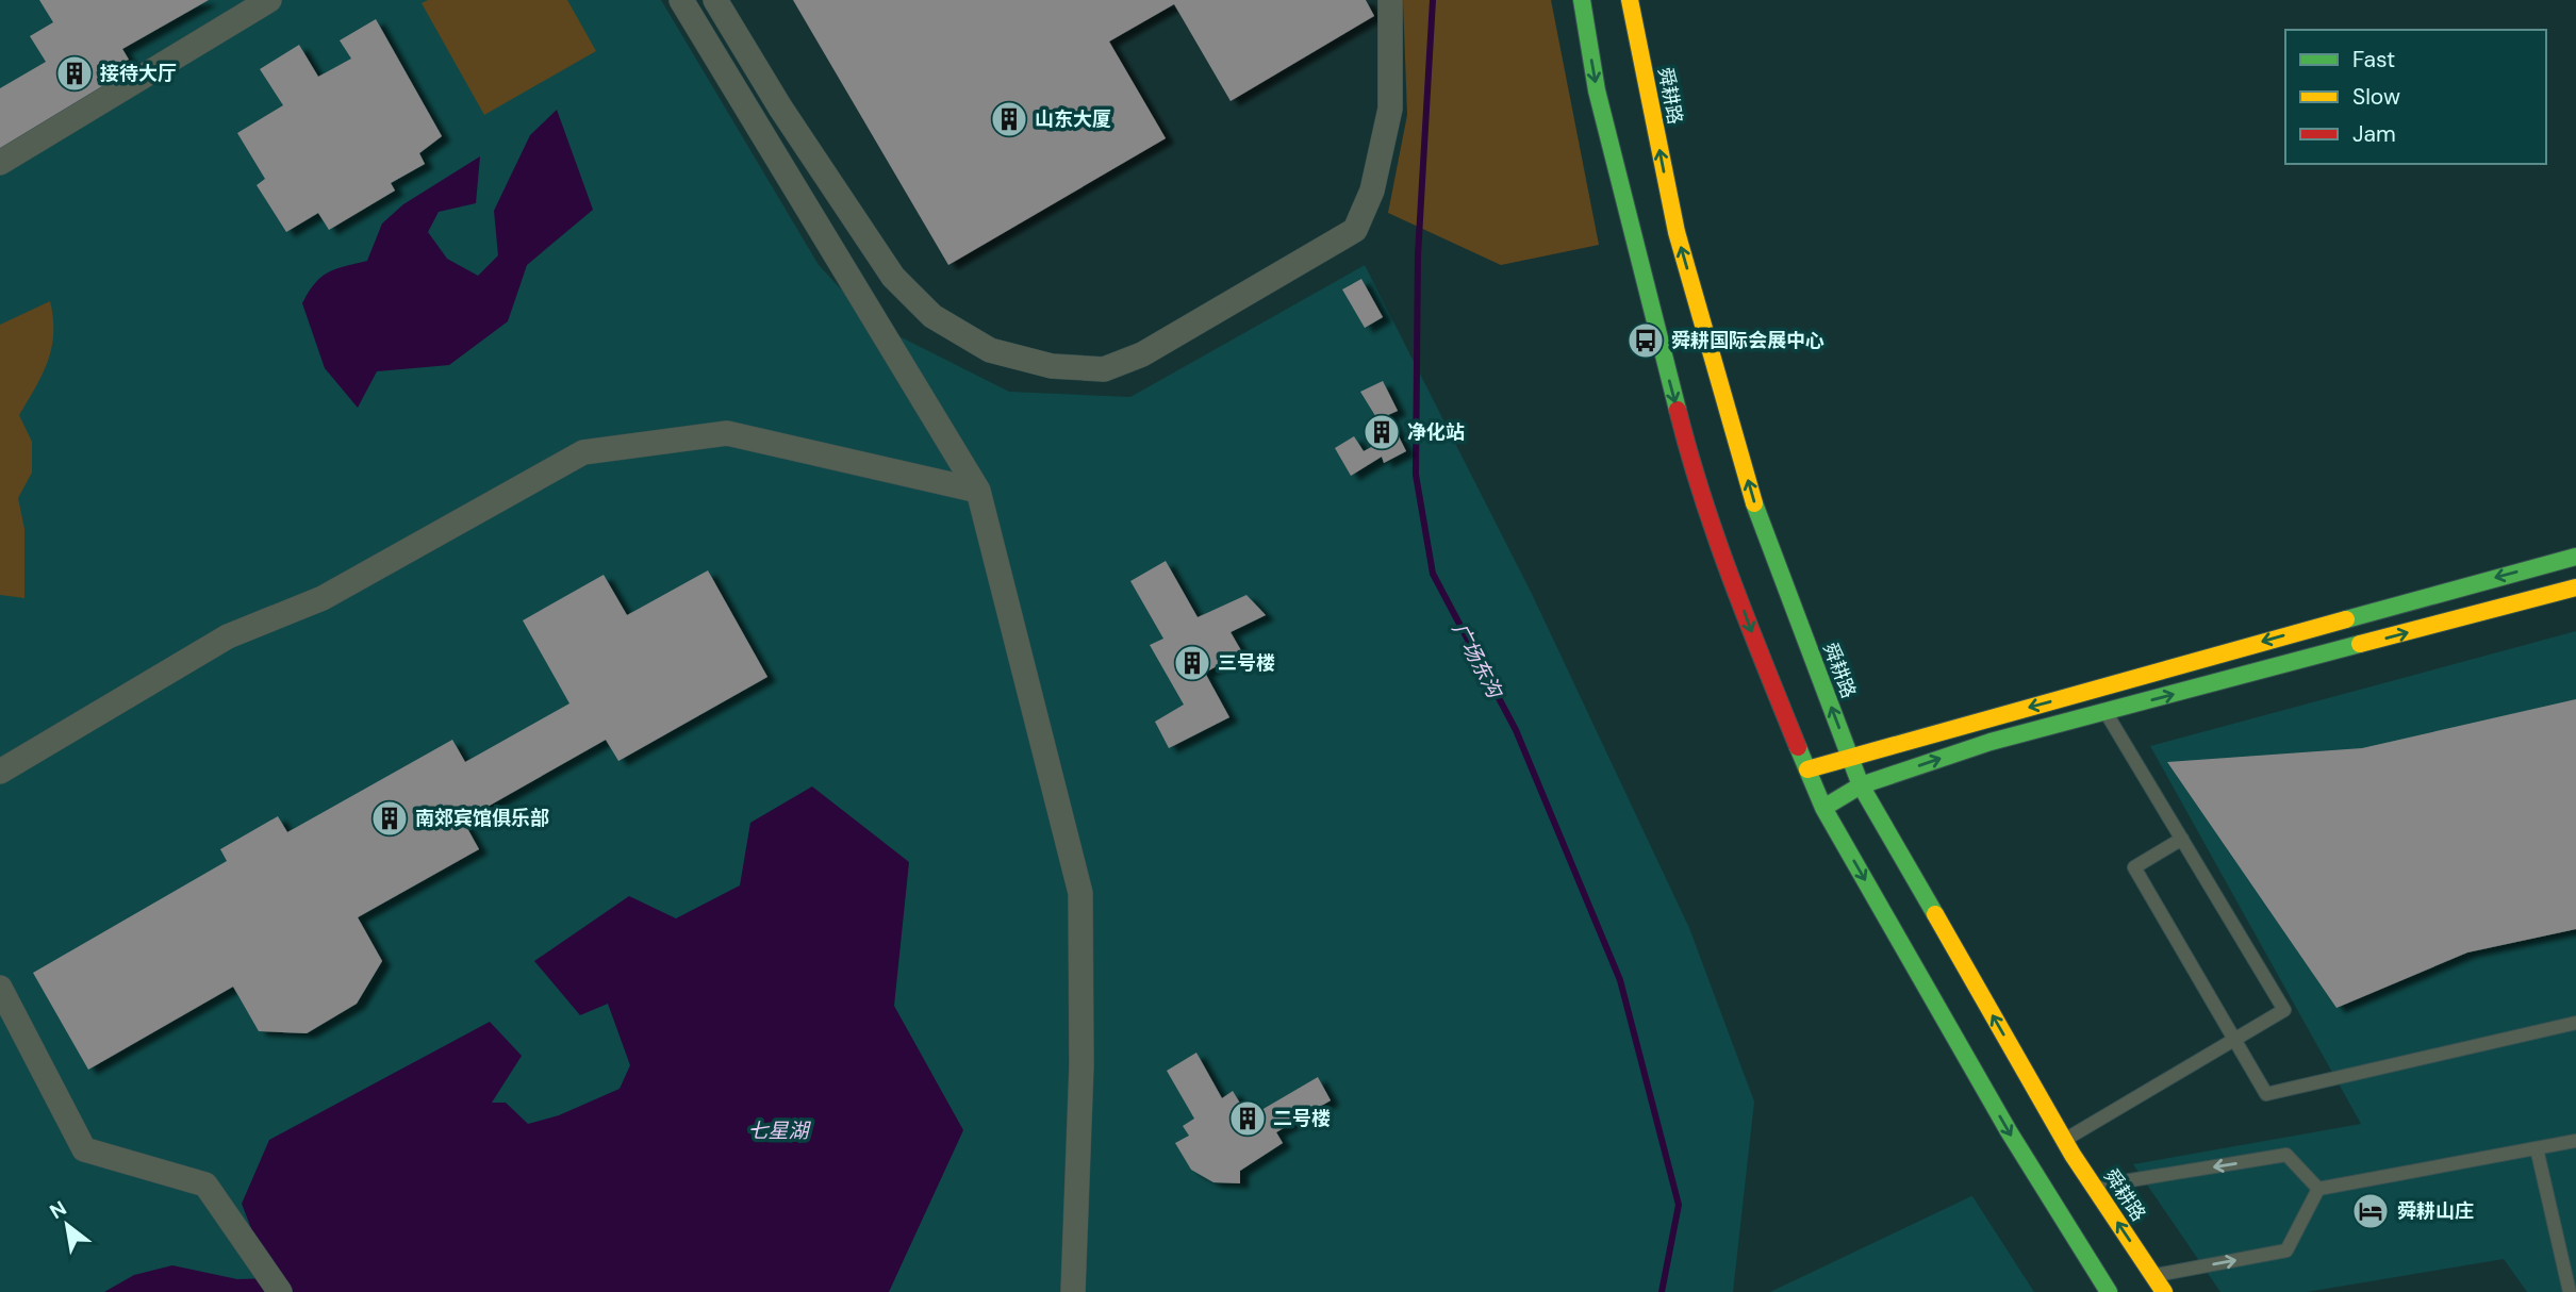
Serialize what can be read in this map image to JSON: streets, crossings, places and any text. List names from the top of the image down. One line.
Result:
{"streets":{"main road":["舜耕路"]},"water":["广场东沟","七星湖"],"places":{"building":["接待大厅","山东大厦","净化站","三号楼","南郊宾馆俱乐部","二号楼"],"bus stop":["舜耕国际会展中心"],"hotel":["舜耕山庄"]},"legend":["Fast","Slow","Jam"],"north":"top left"}
